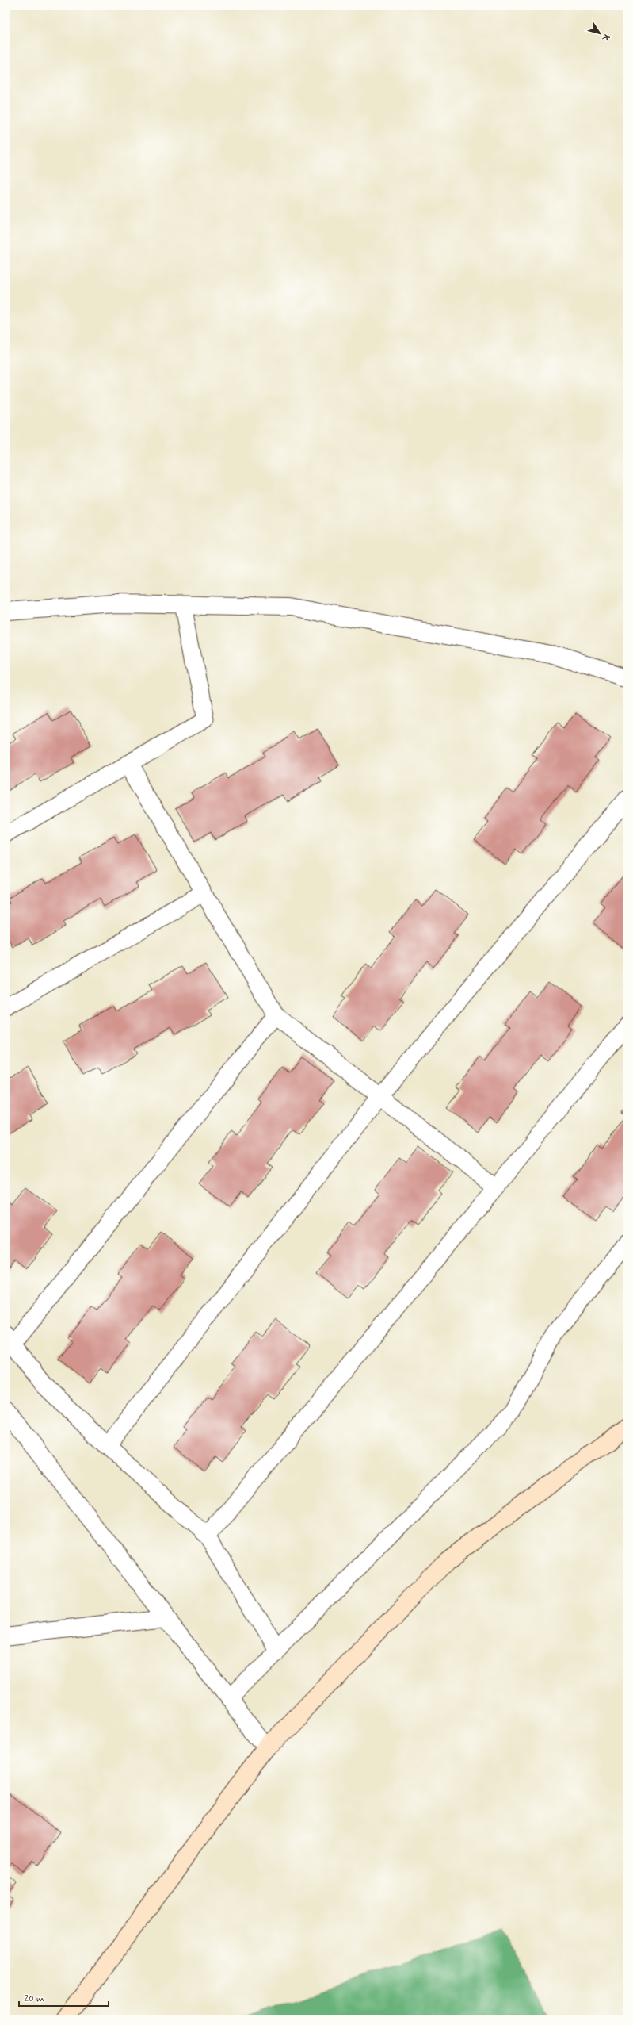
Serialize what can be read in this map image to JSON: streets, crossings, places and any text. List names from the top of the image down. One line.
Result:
{"scale_bar":"20 m","north":"bottom right"}
